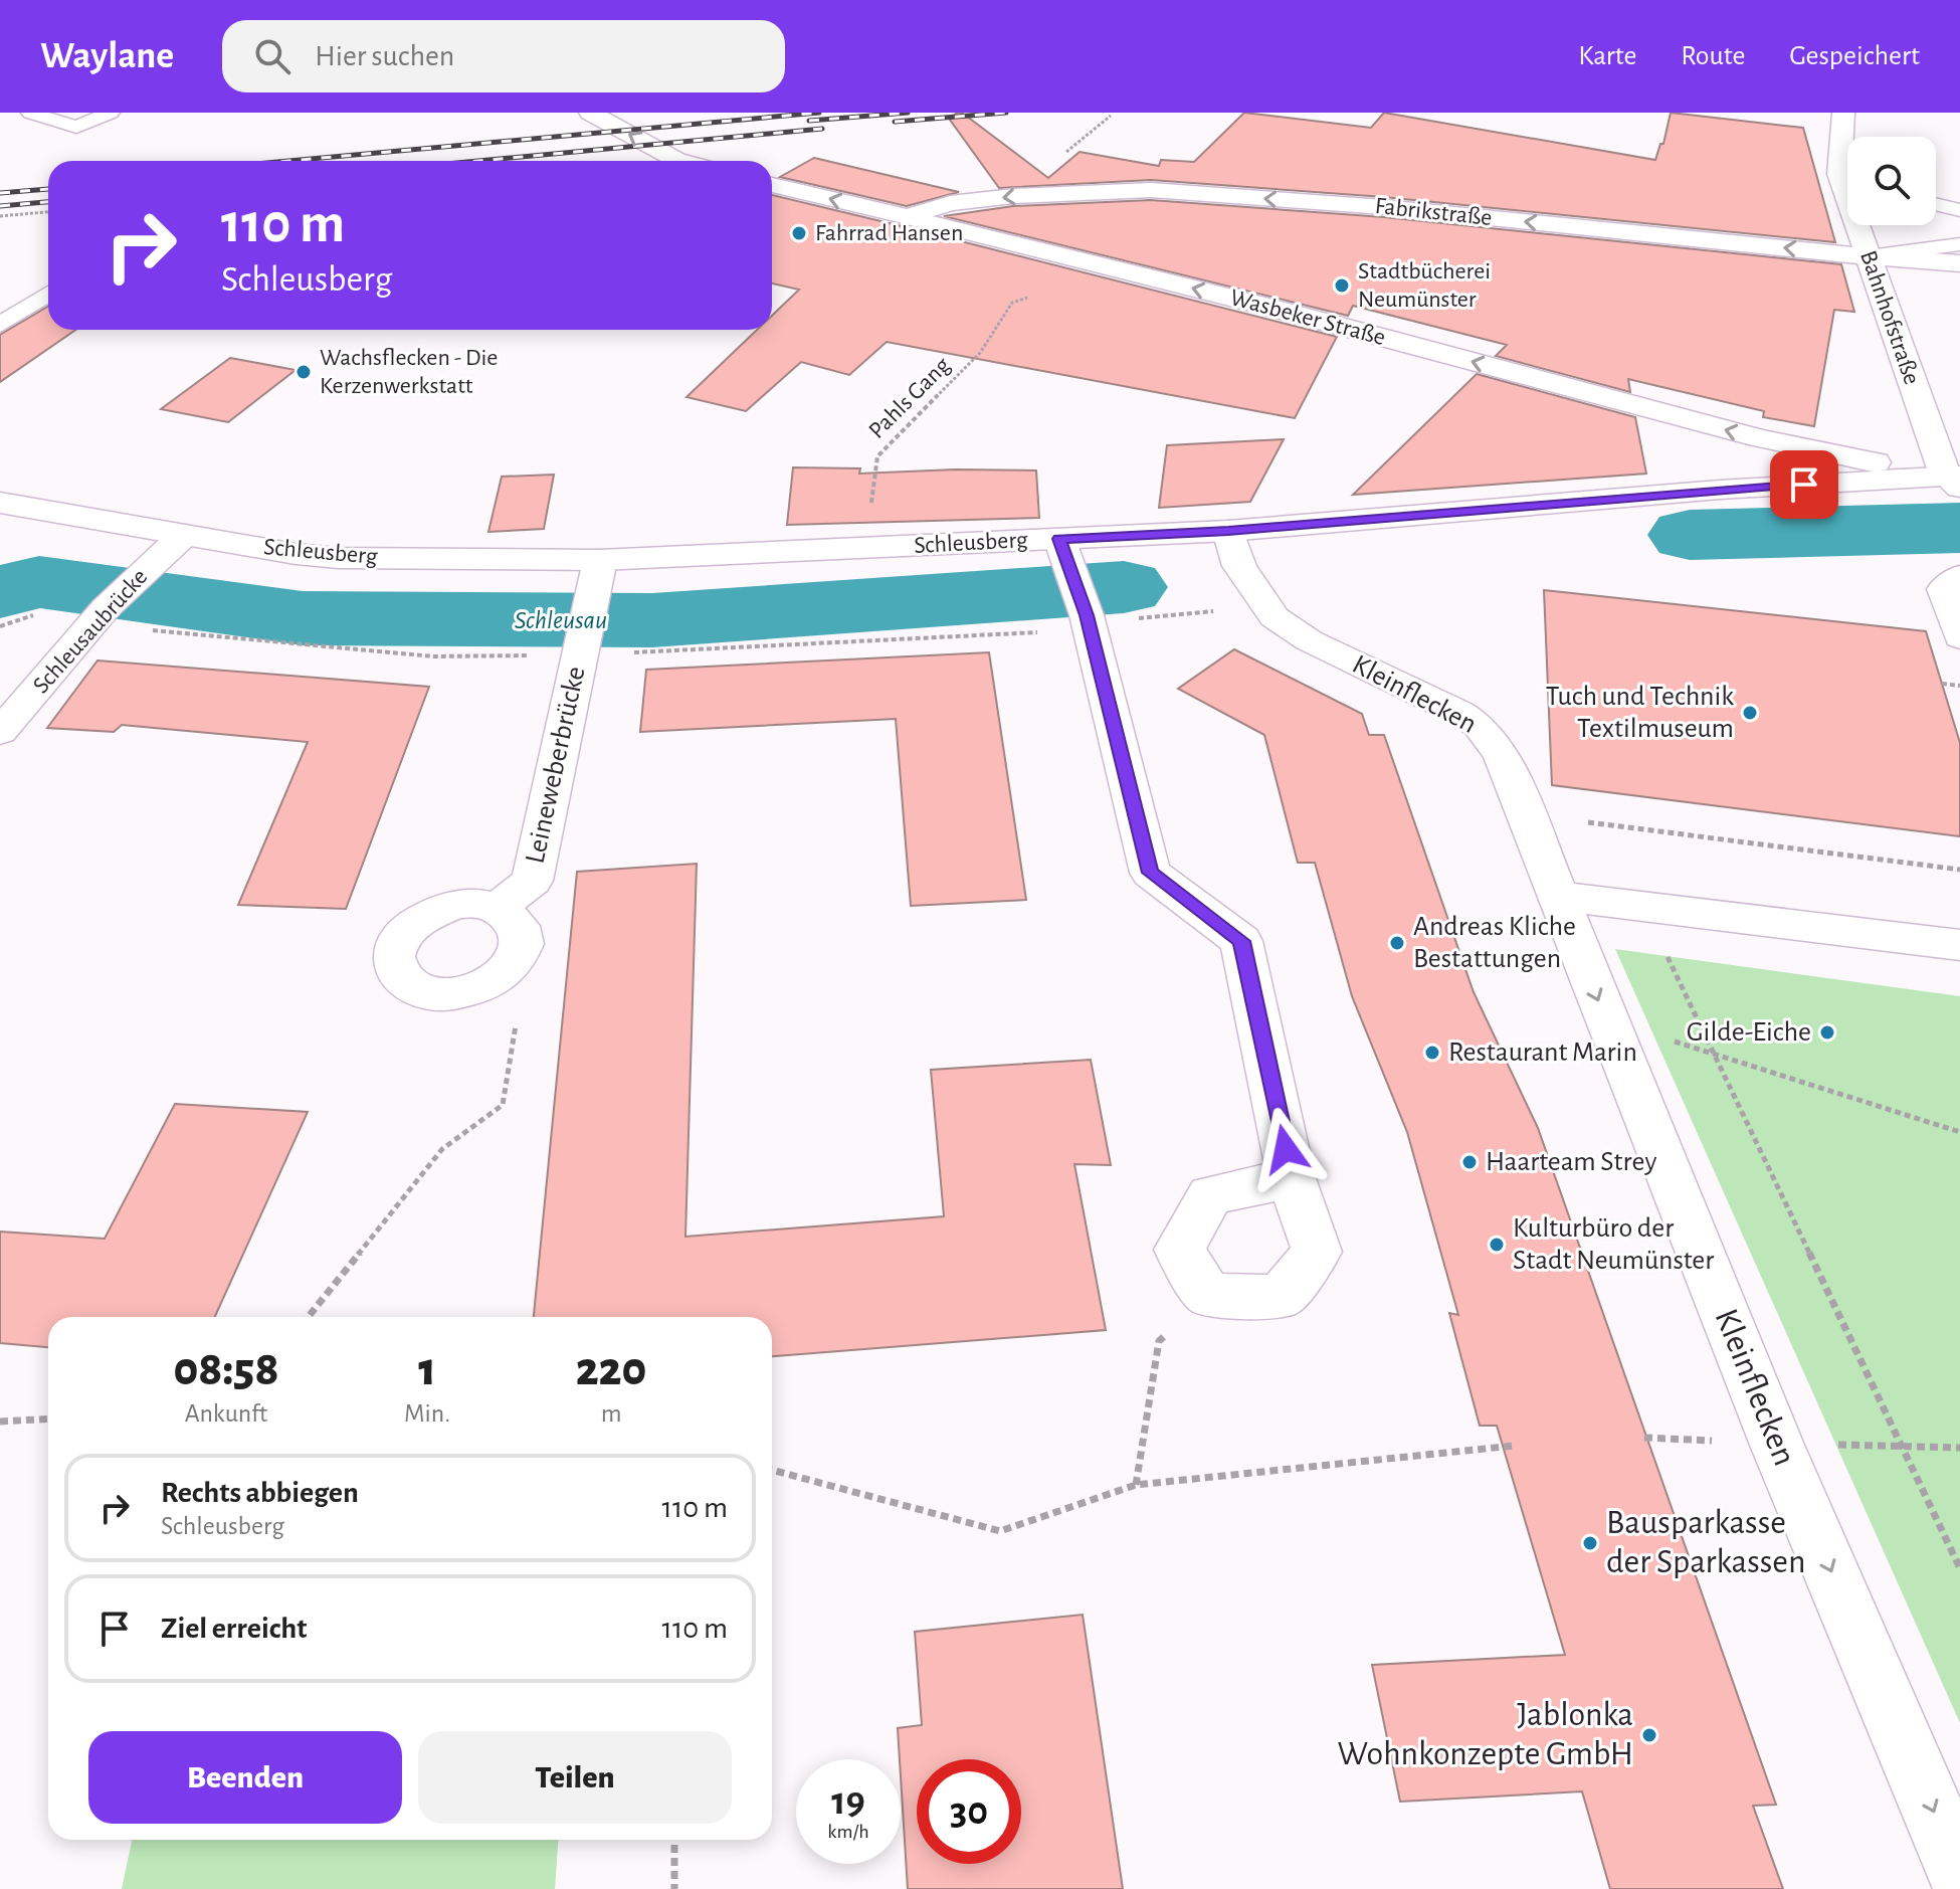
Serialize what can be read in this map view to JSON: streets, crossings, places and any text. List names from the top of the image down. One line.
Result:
{"streets":{"street":["Fabrikstraße","Wasbeker Straße","Bahnhofstraße","Schleusberg","Schleusaubrücke","Kleinflecken","Leineweberbrücke"],"path":["Pahls Gang"]},"crossings":[["Fabrikstraße","Wasbeker Straße"],["Fabrikstraße","Bahnhofstraße"],["Wasbeker Straße","Bahnhofstraße"],["Wasbeker Straße","Schleusberg"],["Bahnhofstraße","Schleusberg"],["Pahls Gang","Schleusberg"],["Schleusberg","Schleusaubrücke"],["Schleusberg","Kleinflecken"],["Schleusberg","Leineweberbrücke"]],"one_way":["Fabrikstraße","Wasbeker Straße","Kleinflecken"],"water":["Schleusau"],"places":["Fahrrad Hansen","Stadtbücherei Neumünster","Wachsflecken - Die Kerzenwerkstatt","Tuch und Technik Textilmuseum","Andreas Kliche Bestattungen","Gilde-Eiche","Restaurant Marin","Haarteam Strey","Kulturbüro der Stadt Neumünster","Bausparkasse der Sparkassen","Jablonka Wohnkonzepte GmbH"],"page":{"header":"Waylane","search":"Hier suchen","nav":["Karte","Route","Gespeichert"],"turn":["110 m","Schleusberg"],"eta":["08:58","Ankunft","1","Min.","220","m"],"list":[{"name":"Rechts abbiegen","note":"Schleusberg","value":"110 m"},{"name":"Ziel erreicht","value":"110 m"}],"buttons":["Beenden","Teilen"],"speed":"19 km/h","limit":"30"}}
